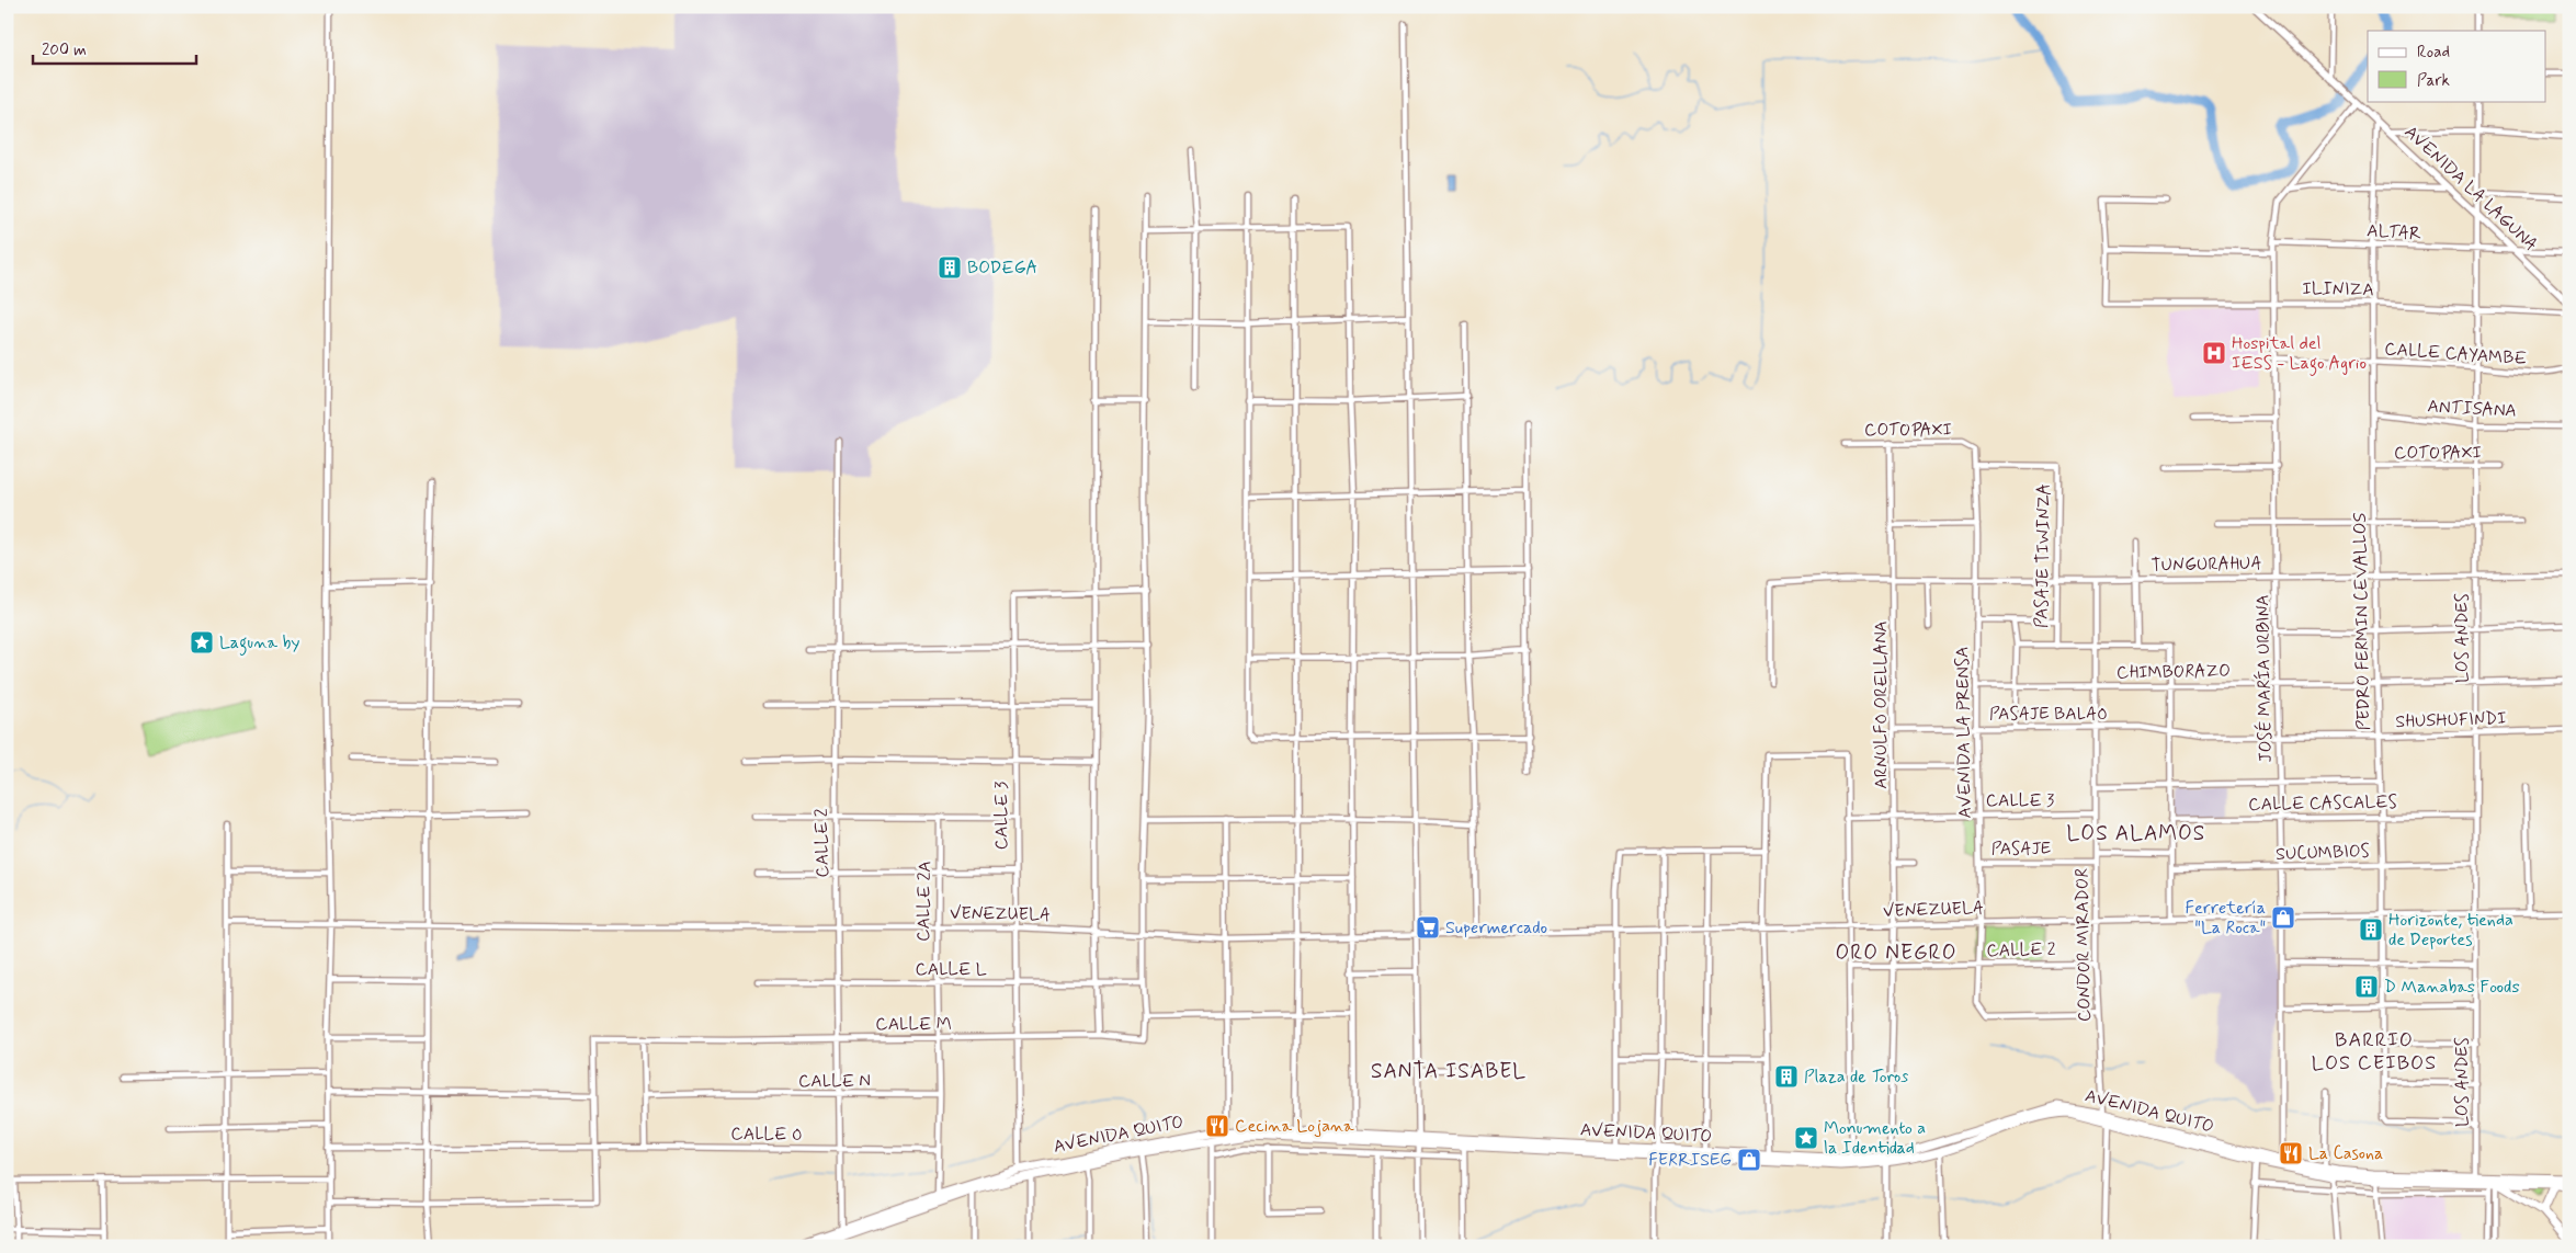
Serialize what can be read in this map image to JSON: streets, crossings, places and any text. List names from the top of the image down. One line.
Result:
{"streets":{"highway":["AVENIDA QUITO"],"street":["AVENIDA LA LAGUNA","ALTAR","ILINIZA","CALLE CAYAMBE","ANTISANA","COTOPAXI","PASAJE TIWINZA","TUNGURAHUA","PEDRO FERMIN CEVALLOS","LOS ANDES","CHIMBORAZO","JOSÉ MARÍA URBINA","ARNULFO ORELLANA","PASAJE BALAO","SHUSHUFINDI","AVENIDA LA PRENSA","CALLE 3","CALLE CASCALES","CALLE 2","PASAJE","SUCUMBIOS","CALLE 2A","VENEZUELA","CONDOR MIRADOR","CALLE L","CALLE M","CALLE N","CALLE O"]},"crossings":[["AVENIDA LA LAGUNA","ALTAR"],["AVENIDA LA LAGUNA","PEDRO FERMIN CEVALLOS"],["AVENIDA LA LAGUNA","LOS ANDES"],["ALTAR","PEDRO FERMIN CEVALLOS"],["ALTAR","LOS ANDES"],["ALTAR","JOSÉ MARÍA URBINA"],["ILINIZA","PEDRO FERMIN CEVALLOS"],["ILINIZA","LOS ANDES"],["ILINIZA","JOSÉ MARÍA URBINA"],["CALLE CAYAMBE","PEDRO FERMIN CEVALLOS"],["CALLE CAYAMBE","LOS ANDES"],["CALLE CAYAMBE","JOSÉ MARÍA URBINA"],["ANTISANA","PEDRO FERMIN CEVALLOS"],["ANTISANA","LOS ANDES"],["COTOPAXI","PEDRO FERMIN CEVALLOS"],["COTOPAXI","LOS ANDES"],["COTOPAXI","ARNULFO ORELLANA"],["COTOPAXI","AVENIDA LA PRENSA"],["PASAJE TIWINZA","TUNGURAHUA"],["PASAJE TIWINZA","AVENIDA LA PRENSA"],["TUNGURAHUA","PEDRO FERMIN CEVALLOS"],["TUNGURAHUA","LOS ANDES"],["TUNGURAHUA","JOSÉ MARÍA URBINA"],["TUNGURAHUA","ARNULFO ORELLANA"],["TUNGURAHUA","AVENIDA LA PRENSA"],["TUNGURAHUA","CONDOR MIRADOR"],["PEDRO FERMIN CEVALLOS","LOS ANDES"],["PEDRO FERMIN CEVALLOS","CHIMBORAZO"],["PEDRO FERMIN CEVALLOS","SHUSHUFINDI"],["PEDRO FERMIN CEVALLOS","CALLE CASCALES"],["PEDRO FERMIN CEVALLOS","SUCUMBIOS"],["PEDRO FERMIN CEVALLOS","VENEZUELA"],["LOS ANDES","CHIMBORAZO"],["LOS ANDES","SHUSHUFINDI"],["LOS ANDES","CALLE CASCALES"],["LOS ANDES","SUCUMBIOS"],["LOS ANDES","VENEZUELA"],["LOS ANDES","AVENIDA QUITO"],["CHIMBORAZO","JOSÉ MARÍA URBINA"],["CHIMBORAZO","AVENIDA LA PRENSA"],["CHIMBORAZO","CONDOR MIRADOR"],["JOSÉ MARÍA URBINA","SHUSHUFINDI"],["JOSÉ MARÍA URBINA","CALLE CASCALES"],["JOSÉ MARÍA URBINA","SUCUMBIOS"],["JOSÉ MARÍA URBINA","VENEZUELA"],["JOSÉ MARÍA URBINA","AVENIDA QUITO"],["ARNULFO ORELLANA","PASAJE BALAO"],["ARNULFO ORELLANA","CALLE 3"],["ARNULFO ORELLANA","CALLE 2"],["ARNULFO ORELLANA","VENEZUELA"],["ARNULFO ORELLANA","AVENIDA QUITO"],["PASAJE BALAO","SHUSHUFINDI"],["PASAJE BALAO","AVENIDA LA PRENSA"],["PASAJE BALAO","CONDOR MIRADOR"],["AVENIDA LA PRENSA","CALLE 3"],["AVENIDA LA PRENSA","CALLE 2"],["AVENIDA LA PRENSA","PASAJE"],["AVENIDA LA PRENSA","VENEZUELA"],["AVENIDA LA PRENSA","CONDOR MIRADOR"],["CALLE 3","VENEZUELA"],["CALLE 3","CONDOR MIRADOR"],["CALLE 3","CALLE L"],["CALLE 3","CALLE M"],["CALLE 3","AVENIDA QUITO"],["CALLE 2","VENEZUELA"],["CALLE 2","CONDOR MIRADOR"],["CALLE 2","CALLE L"],["CALLE 2","CALLE M"],["CALLE 2","CALLE N"],["CALLE 2","AVENIDA QUITO"],["CALLE 2","CALLE O"],["PASAJE","CONDOR MIRADOR"],["CALLE 2A","VENEZUELA"],["CALLE 2A","CALLE L"],["CALLE 2A","CALLE M"],["CALLE 2A","CALLE N"],["CALLE 2A","AVENIDA QUITO"],["CALLE 2A","CALLE O"],["VENEZUELA","CONDOR MIRADOR"],["CONDOR MIRADOR","AVENIDA QUITO"]],"districts":["LOS ALAMOS","ORO NEGRO","BARRIO LOS CEIBOS","SANTA ISABEL"],"places":{"building":["BODEGA","Horizonte, tienda de Deportes","D Manabas Foods","Plaza de Toros"],"hospital":["Hospital del IESS - Lago Agrio"],"place":["Laguna by","Monumento a la Identidad"],"shop":["Ferretería \"La Roca\"","FERRISEG"],"supermarket":["Supermercado"],"restaurant":["Cecina Lojana","La Casona"]},"legend":["Road","Park"],"scale_bar":"200 m"}
